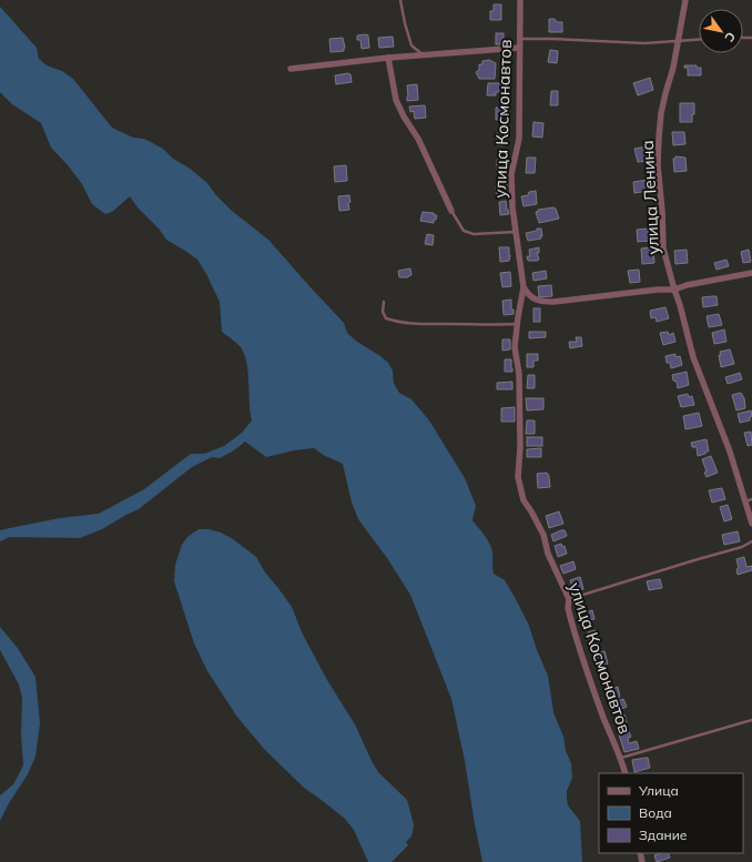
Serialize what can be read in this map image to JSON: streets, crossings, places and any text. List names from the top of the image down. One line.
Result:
{"streets":{"street":["улица Космонавтов","улица Ленина"]},"legend":["Улица","Вода","Здание"],"north":"bottom right"}
